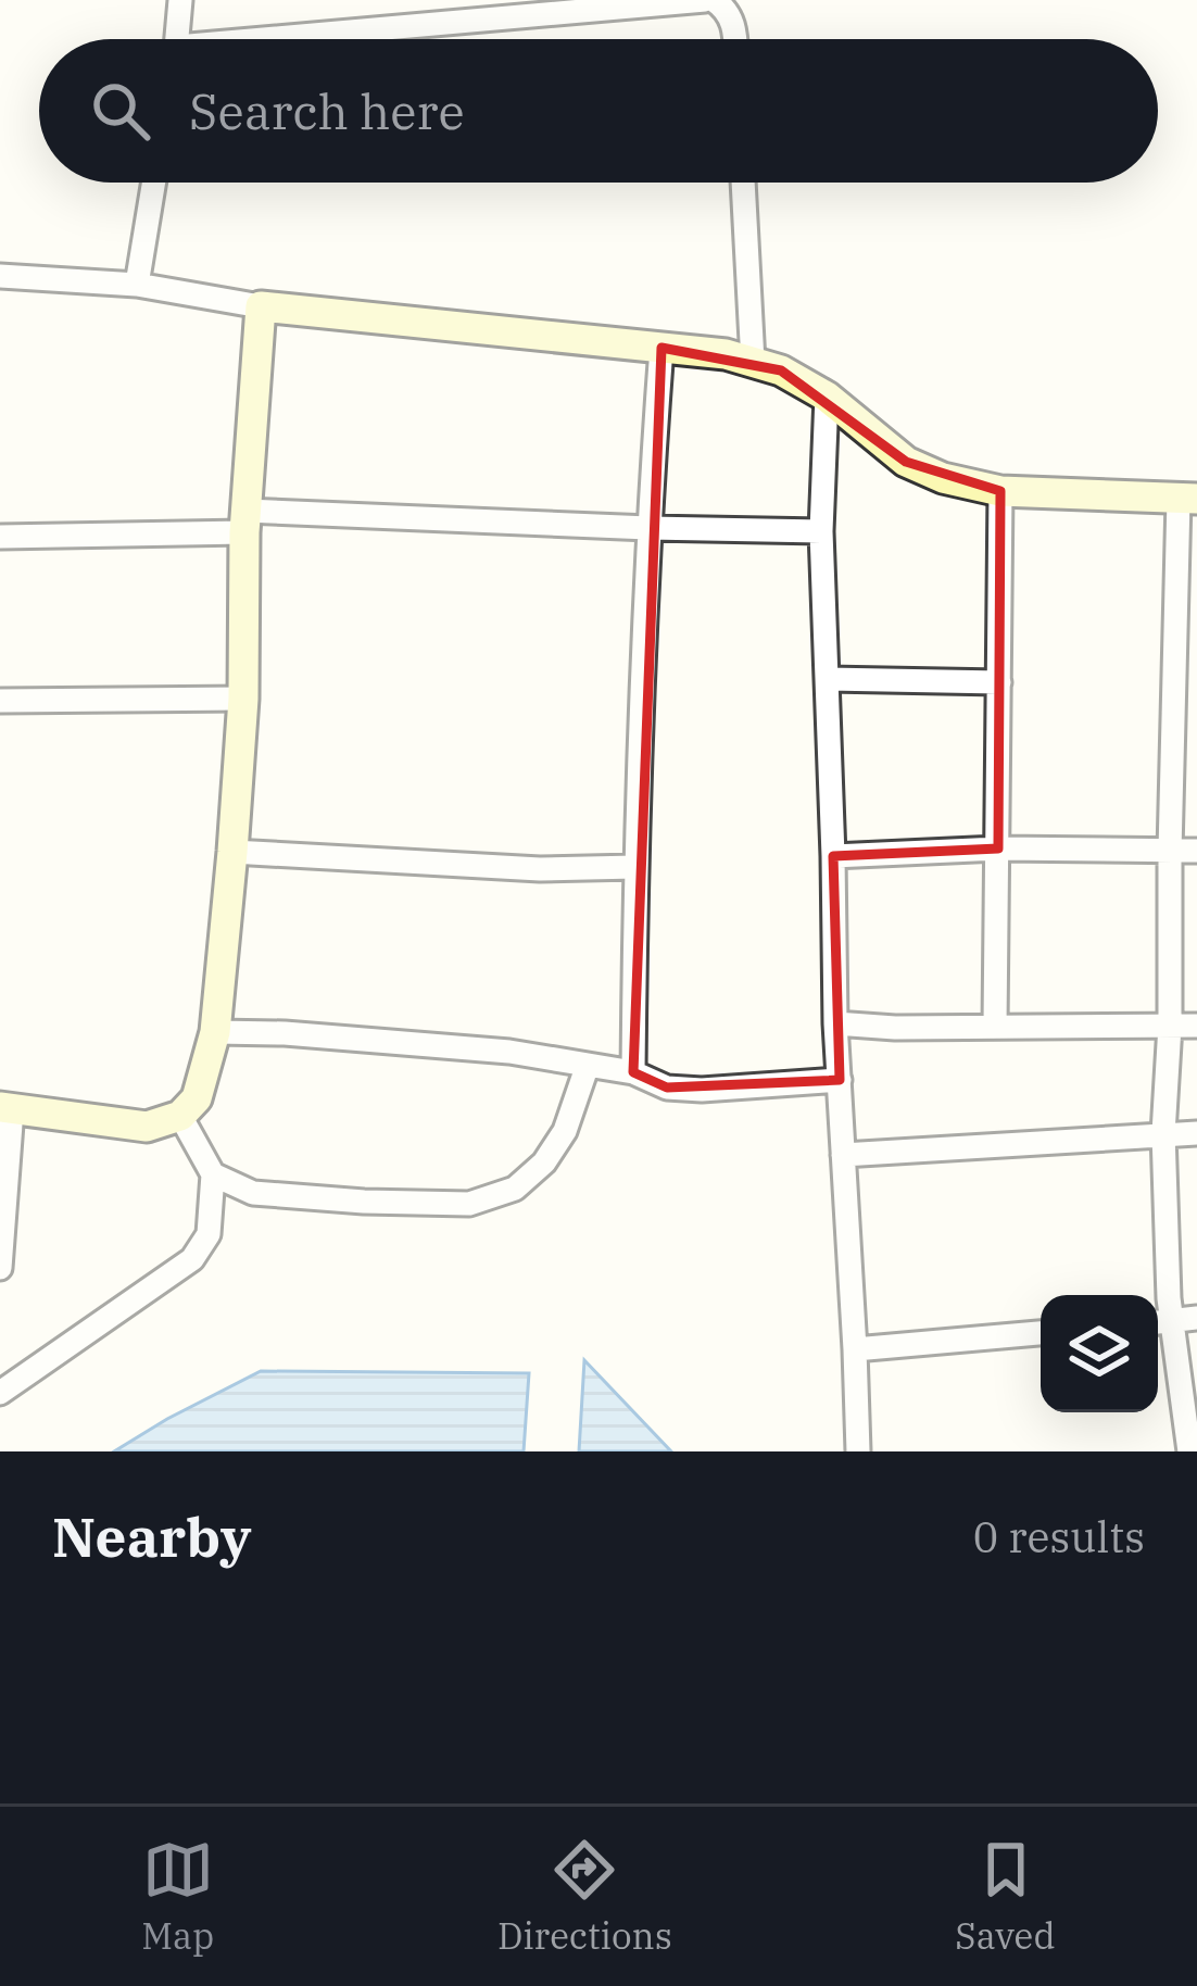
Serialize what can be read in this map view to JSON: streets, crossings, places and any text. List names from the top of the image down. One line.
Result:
{"page":{"search":"Search here","heading":["Nearby","0 results"],"nav":["Map","Directions","Saved"]}}
